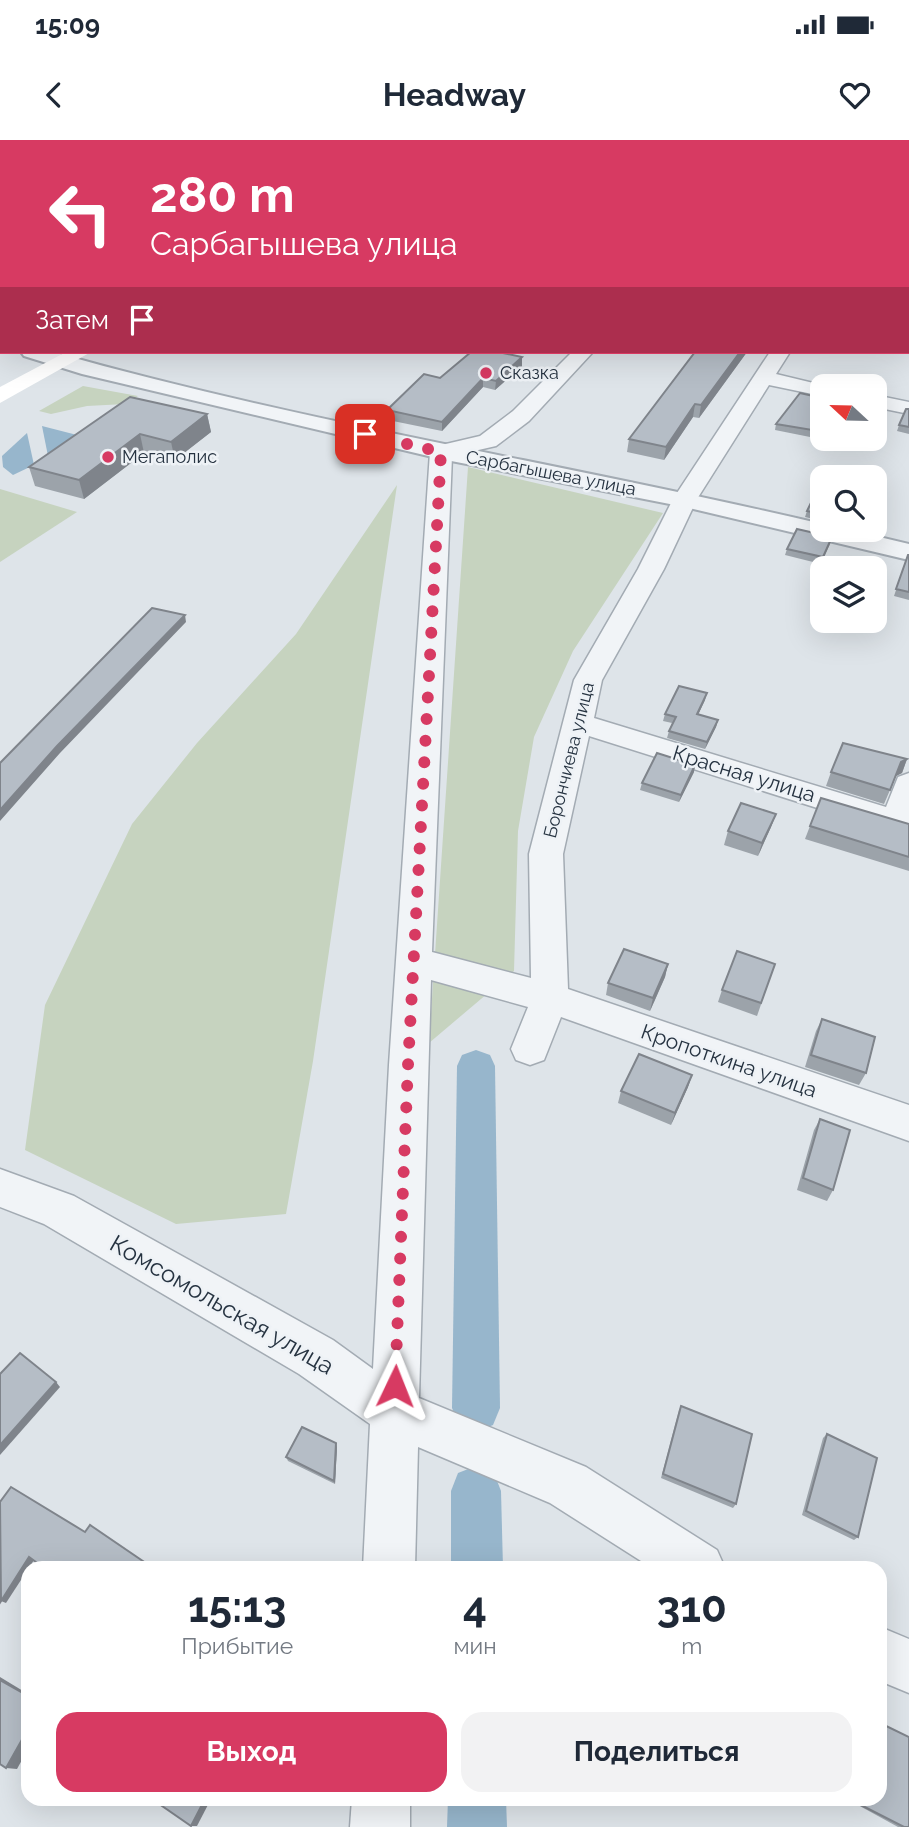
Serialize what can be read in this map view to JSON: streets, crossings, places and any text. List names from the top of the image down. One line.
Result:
{"streets":{"street":["Сарбагышева улица","Борончиева улица","Красная улица","Кропоткина улица","Комсомольская улица"]},"crossings":[["Сарбагышева улица","Борончиева улица"],["Борончиева улица","Красная улица"],["Борончиева улица","Кропоткина улица"]],"places":["Сказка","Мегаполис"],"north":"left","page":{"status":"15:09","header":"Headway","turn":["280 m","Сарбагышева улица"],"then":"Затем","eta":["15:13","Прибытие","4","мин","310","m"],"buttons":["Выход","Поделиться"]}}
